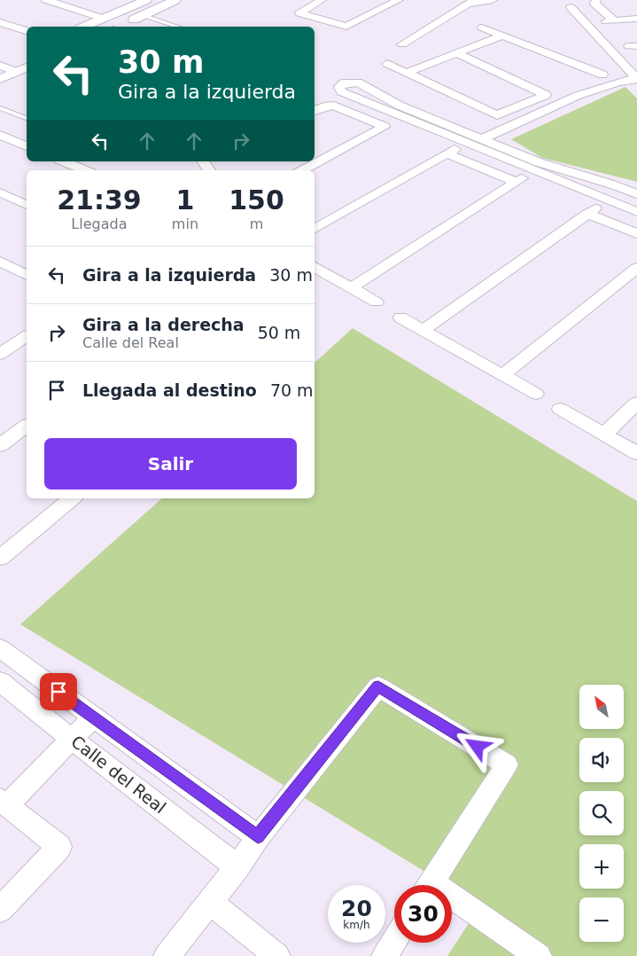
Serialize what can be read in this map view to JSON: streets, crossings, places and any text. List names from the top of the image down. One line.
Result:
{"streets":{"street":["Calle del Real"]},"north":"top left","page":{"turn":["30 m","Gira a la izquierda"],"eta":["21:39","Llegada","1","min","150","m"],"list":[{"name":"Gira a la izquierda","value":"30 m"},{"name":"Gira a la derecha","note":"Calle del Real","value":"50 m"},{"name":"Llegada al destino","value":"70 m"}],"buttons":"Salir","map_buttons":["+","−"],"speed":"20 km/h","limit":"30"}}
